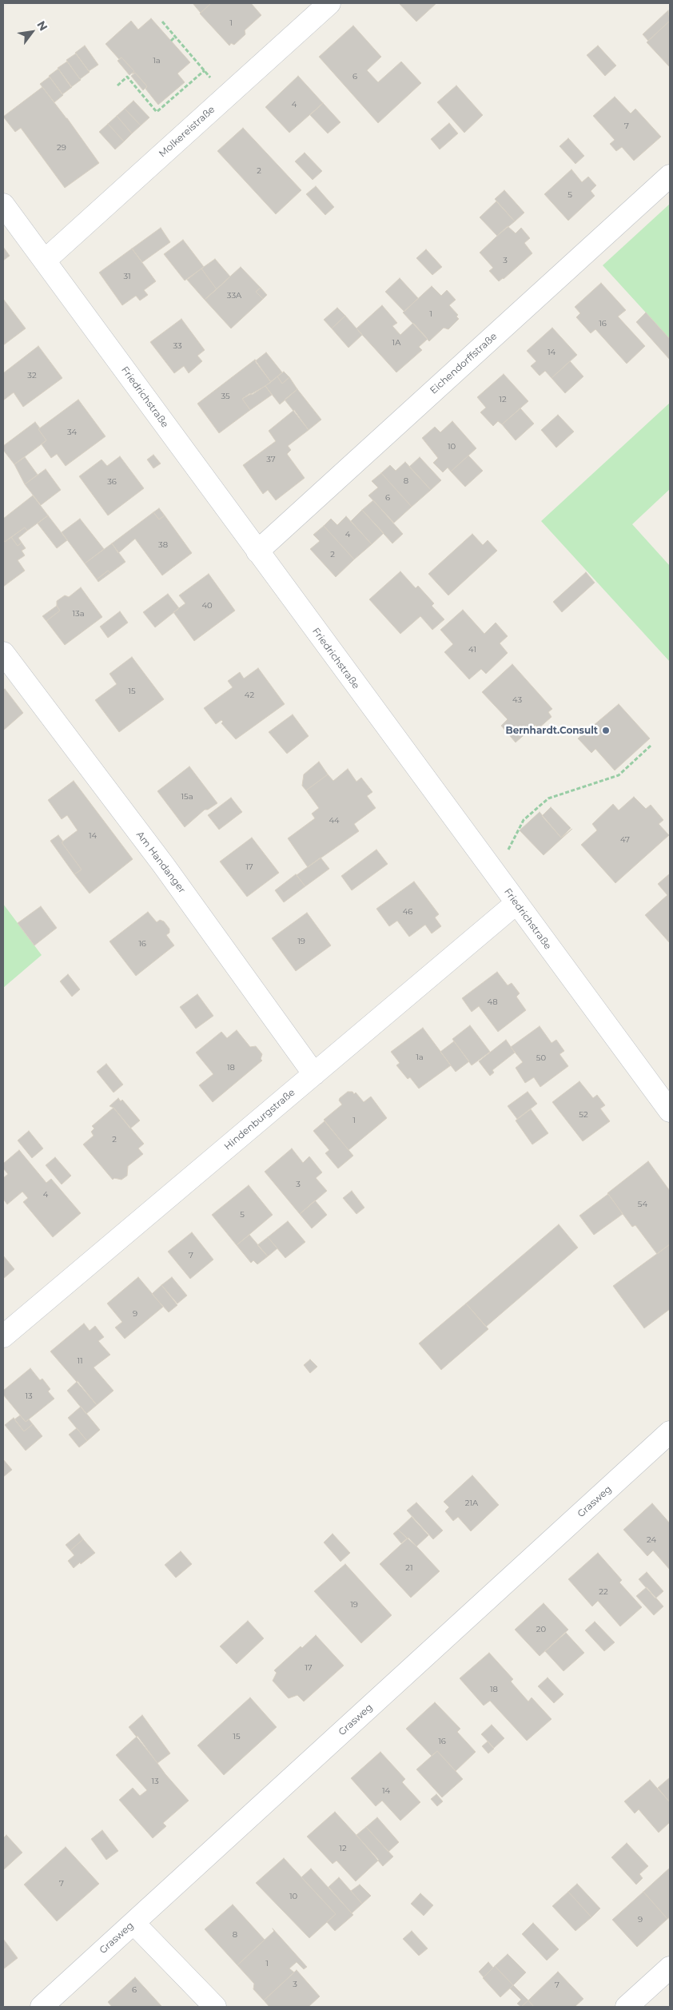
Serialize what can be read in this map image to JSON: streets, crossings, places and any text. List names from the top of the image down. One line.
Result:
{"streets":{"street":["Molkereistraße","Eichendorffstraße","Friedrichstraße","Am Handanger","Hindenburgstraße","Grasweg"]},"crossings":[["Molkereistraße","Friedrichstraße"],["Eichendorffstraße","Friedrichstraße"],["Friedrichstraße","Hindenburgstraße"],["Am Handanger","Hindenburgstraße"]],"places":["Bernhardt.Consult"],"house_numbers":["1","1a","6","4","7","29","2","5","3","31","33A","1","16","1A","33","14","32","35","12","34","10","37","8","36","6","4","38","2","40","13a","41","15","42","43","15a","44","14","47","17","46","19","16","48","1a","50","18","52","1","2","3","4","54","5","7","9","11","13","21A","24","21","22","19","20","17","18","15","16","13","14","12","7","10","9","8","1","3","7","6"],"north":"top right"}
